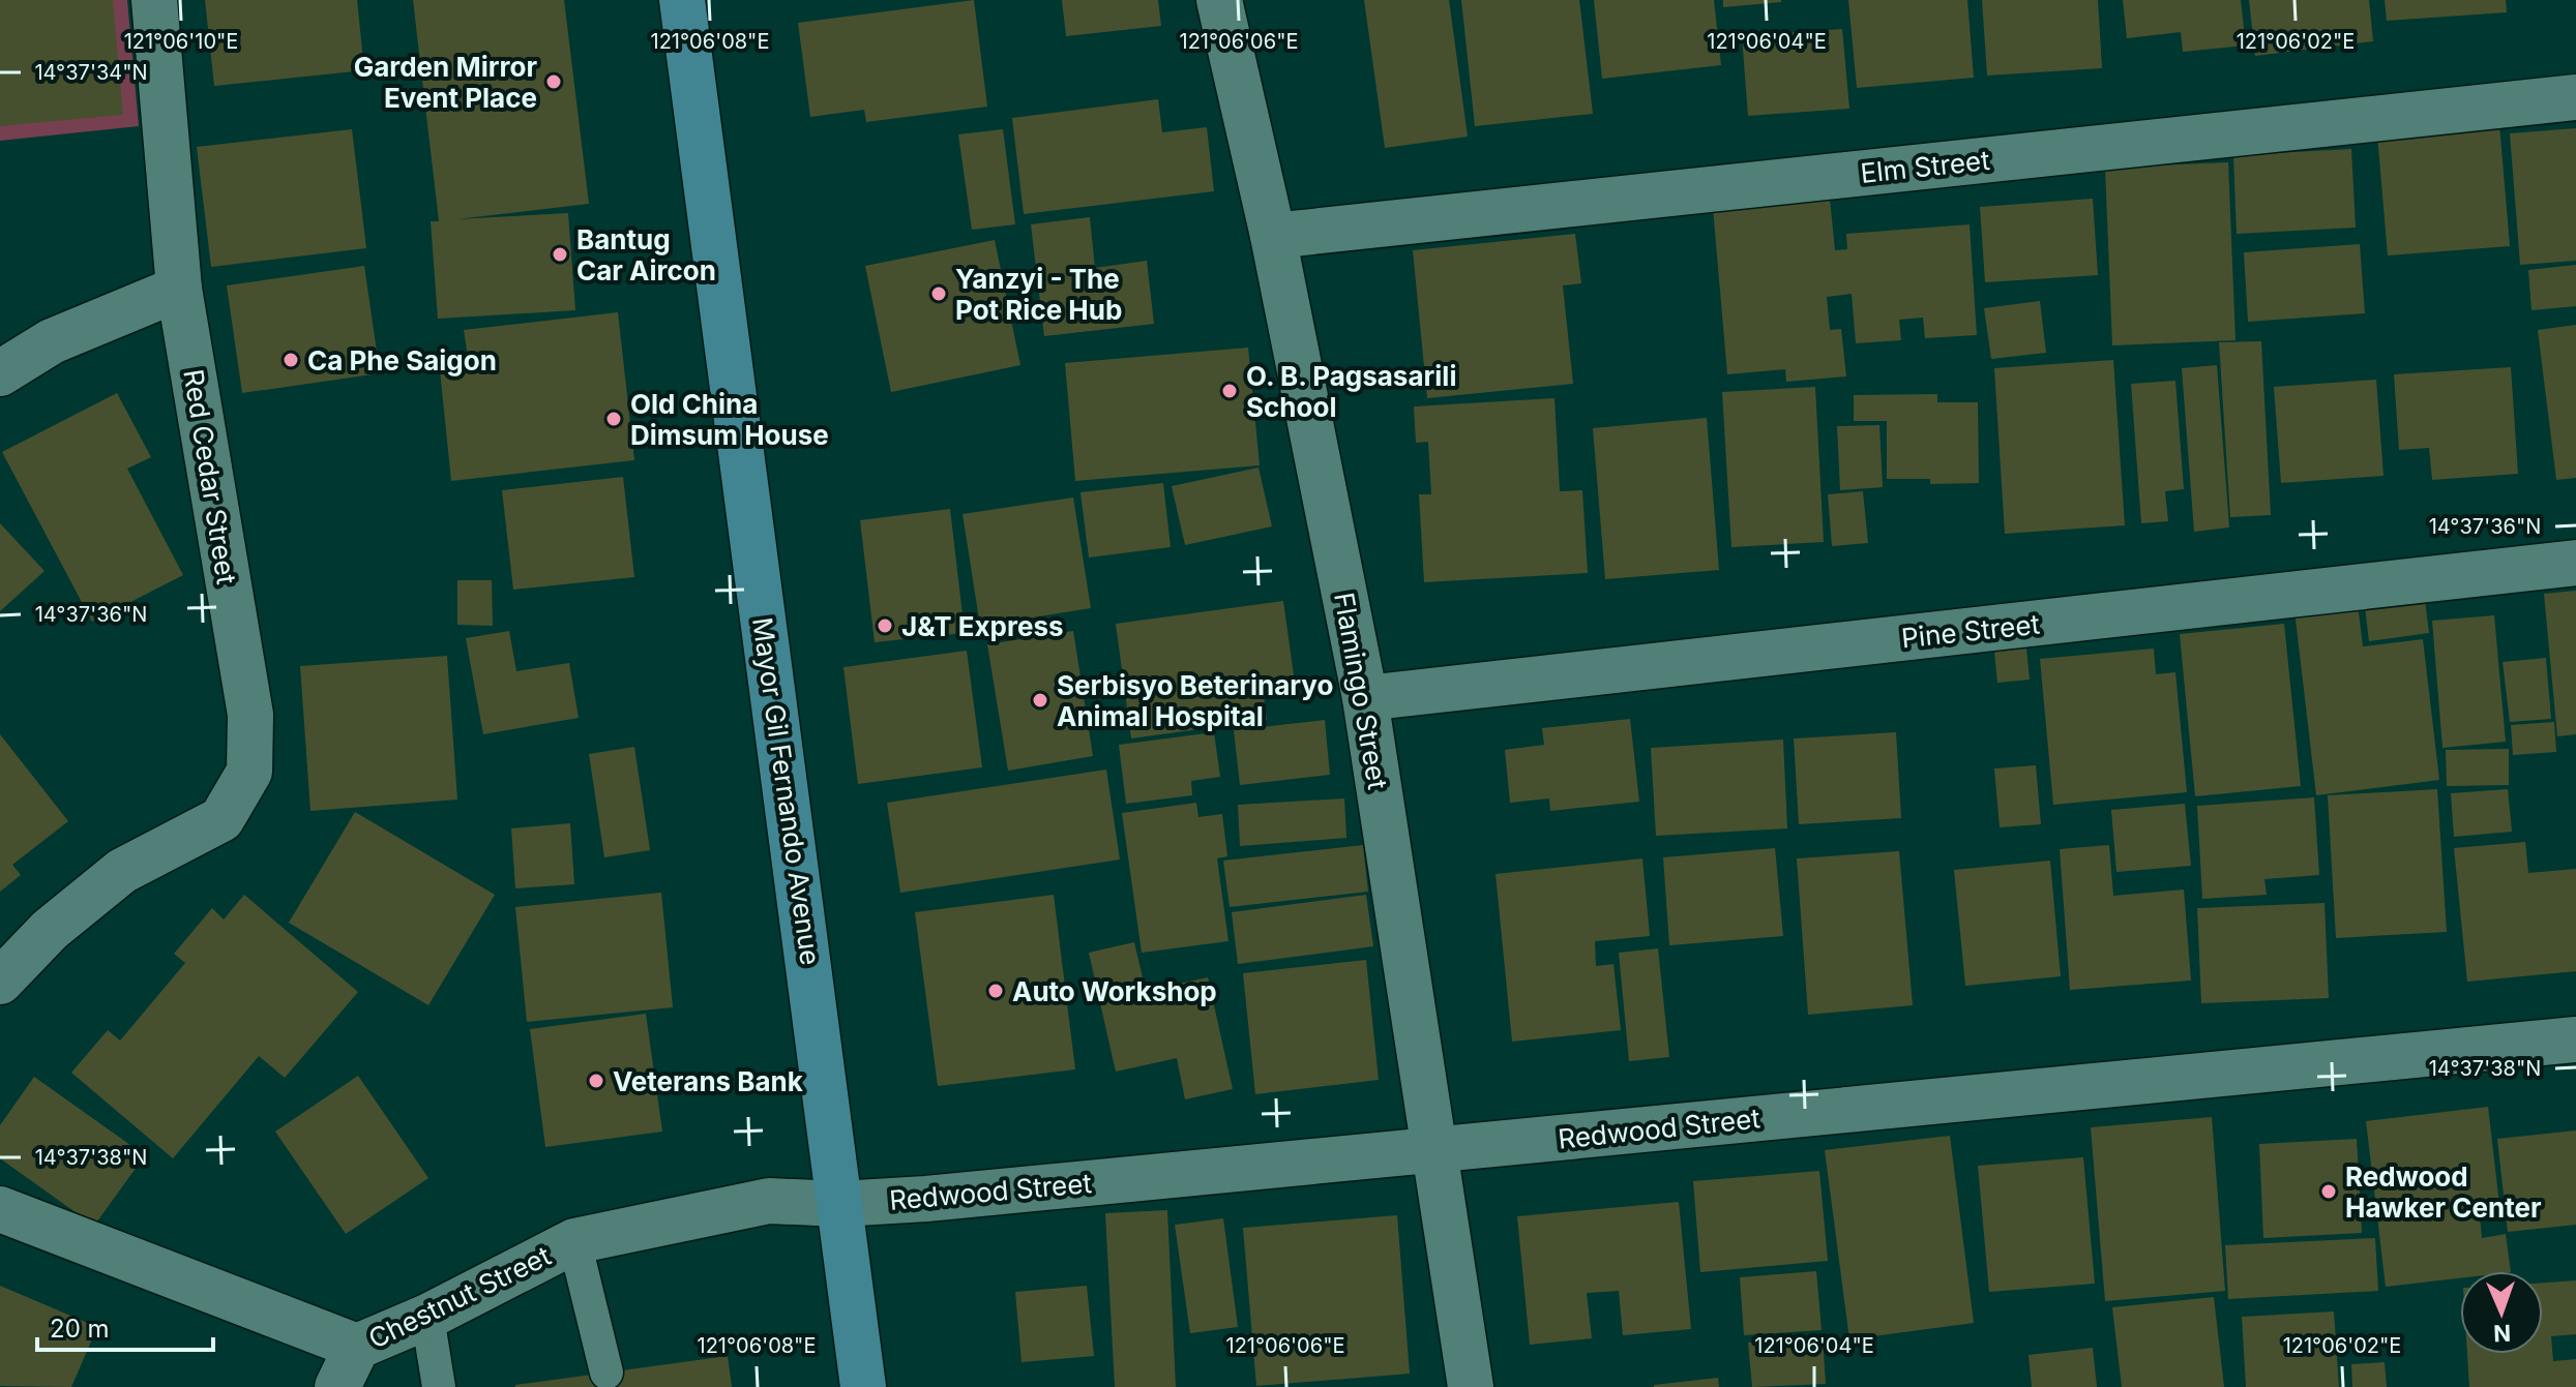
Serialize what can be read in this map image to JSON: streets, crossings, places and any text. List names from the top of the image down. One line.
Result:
{"streets":{"main road":["Mayor Gil Fernando Avenue"],"street":["Elm Street","Red Cedar Street","Pine Street","Flamingo Street","Redwood Street","Chestnut Street"]},"crossings":[["Elm Street","Flamingo Street"],["Pine Street","Flamingo Street"],["Flamingo Street","Redwood Street"],["Mayor Gil Fernando Avenue","Redwood Street"],["Mayor Gil Fernando Avenue","Chestnut Street"],["Redwood Street","Chestnut Street"]],"places":["Garden Mirror Event Place","Bantug Car Aircon","Yanzyi - The Pot Rice Hub","Ca Phe Saigon","O. B. Pagsasarili School","Old China Dimsum House","J&T Express","Serbisyo Beterinaryo Animal Hospital","Auto Workshop","Veterans Bank","Redwood Hawker Center"],"scale_bar":"20 m","north":"bottom","coordinates":["121°06'10\"E","121°06'08\"E","121°06'06\"E","121°06'04\"E","121°06'02\"E","14°37'34\"N","14°37'36\"N","14°37'38\"N"]}
